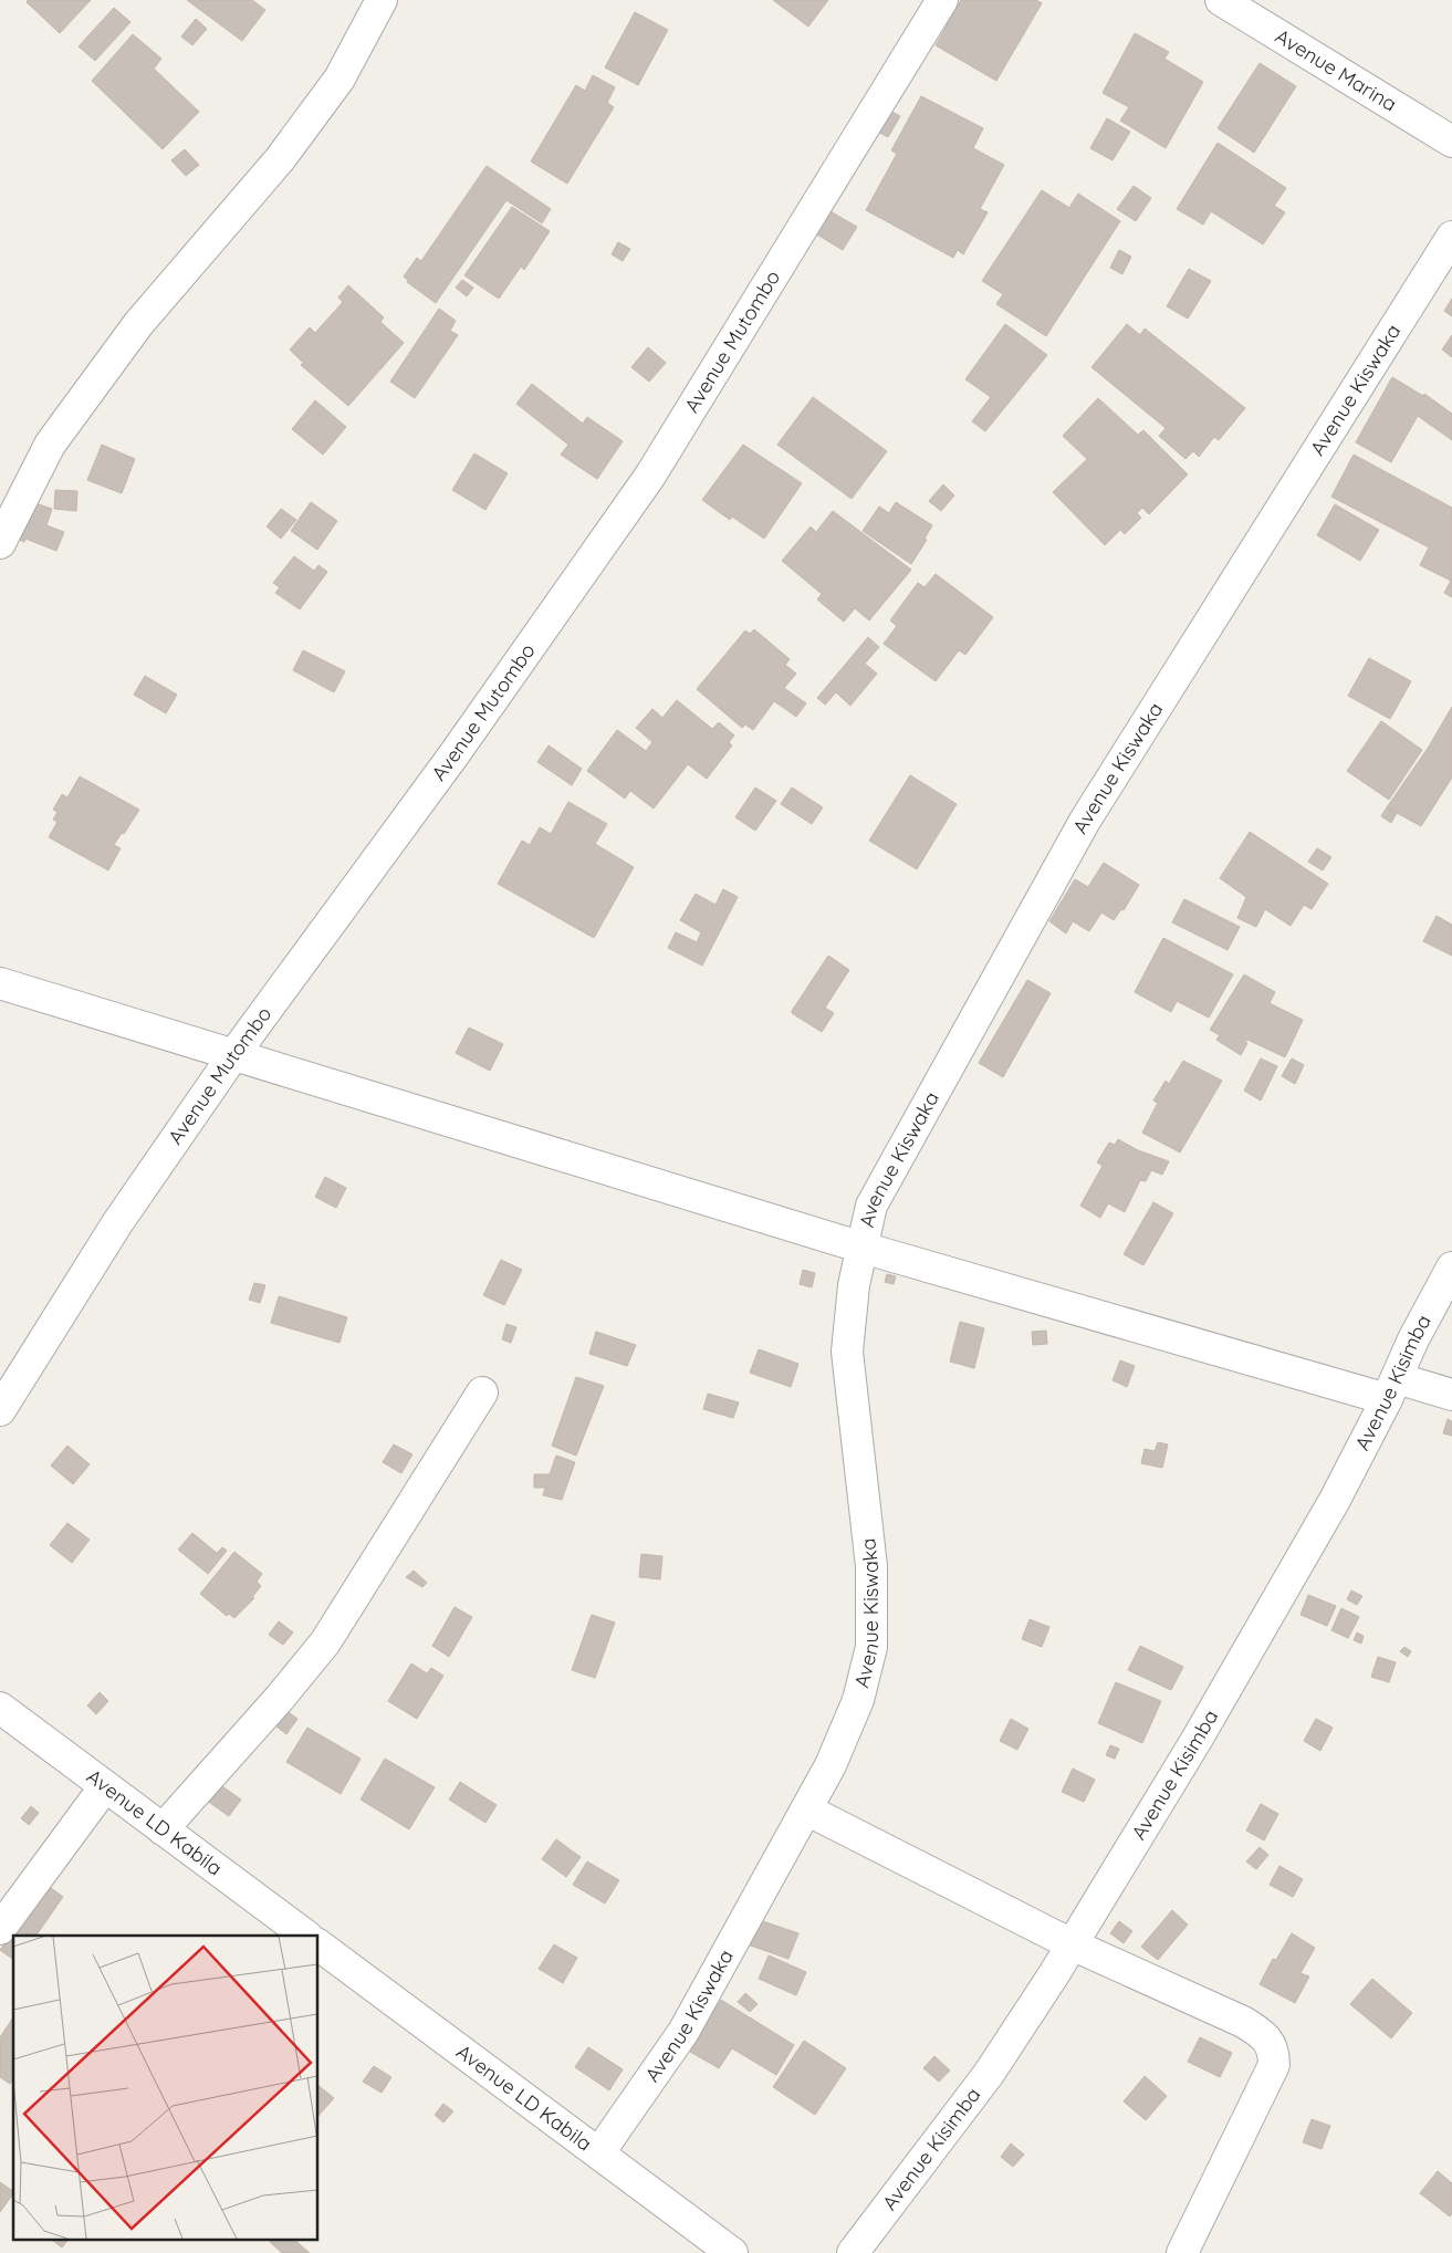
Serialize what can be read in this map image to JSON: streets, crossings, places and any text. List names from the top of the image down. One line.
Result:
{"streets":{"street":["Avenue Marina","Avenue Mutombo","Avenue Kiswaka","Avenue Kisimba","Avenue LD Kabila"]},"crossings":[["Avenue Kiswaka","Avenue LD Kabila"]]}
